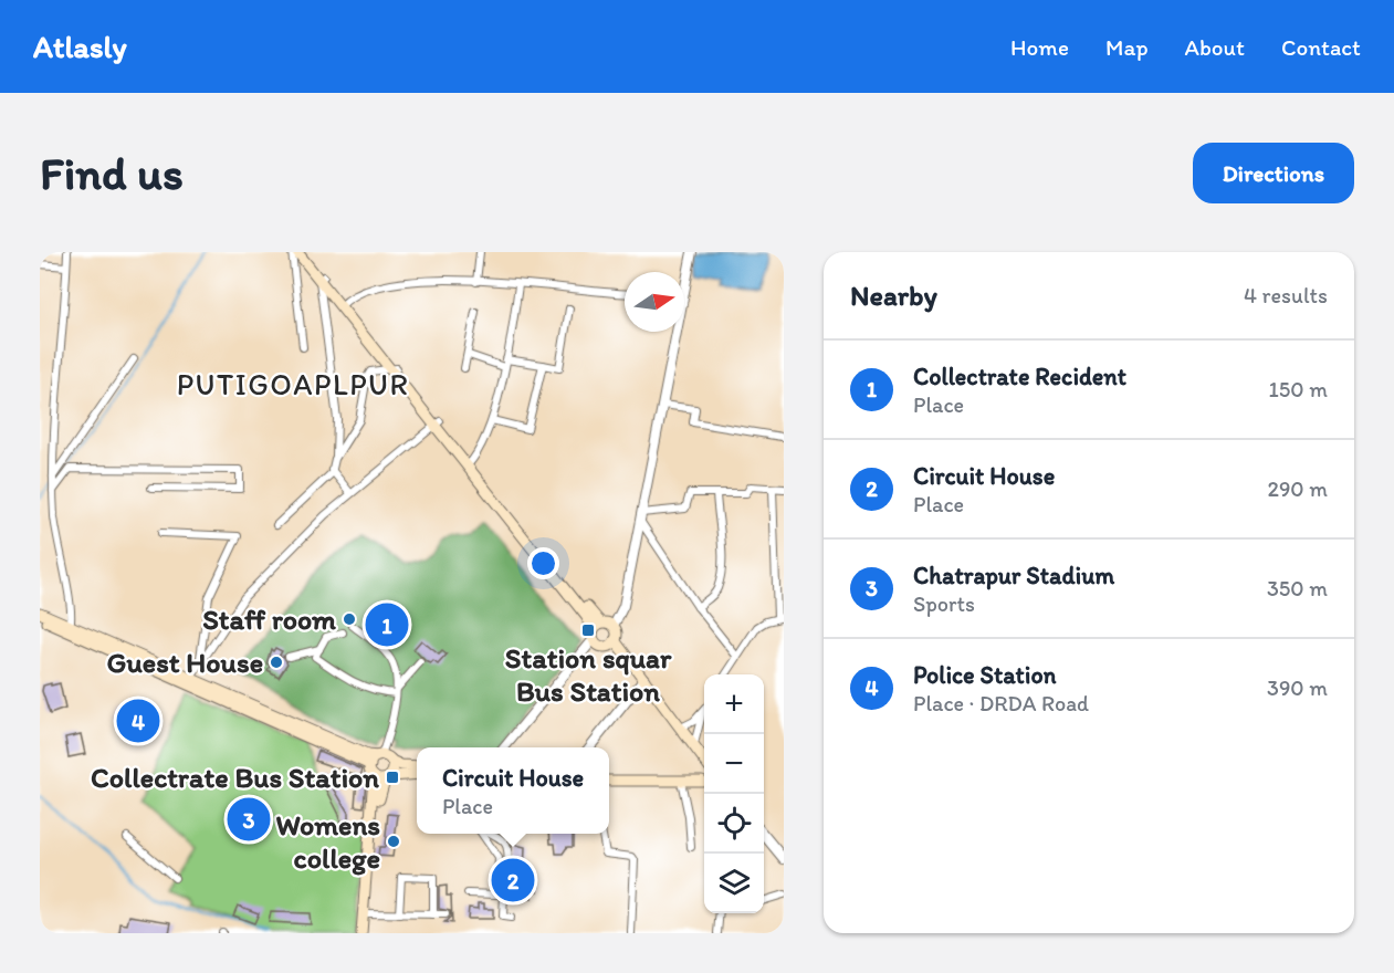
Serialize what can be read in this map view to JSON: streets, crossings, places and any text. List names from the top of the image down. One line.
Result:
{"districts":["PUTIGOAPLPUR"],"places":{"other":["Staff room","Guest House","Womens college"],"transit":["Station squar Bus Station","Collectrate Bus Station"]},"north":"right","page":{"header":"Atlasly","nav":["Home","Map","About","Contact"],"buttons":"Directions","title":"Find us","heading":["Nearby","4 results"],"list":[{"mark":"1","name":"Collectrate Recident","note":"Place","value":"150 m"},{"mark":"2","name":"Circuit House","note":"Place","value":"290 m"},{"mark":"3","name":"Chatrapur Stadium","note":"Sports","value":"350 m"},{"mark":"4","name":"Police Station","note":"Place · DRDA Road","value":"390 m"}],"pins":["1","4","3","2"],"map_buttons":["+","−"],"popup":["Circuit House","Place"]}}
